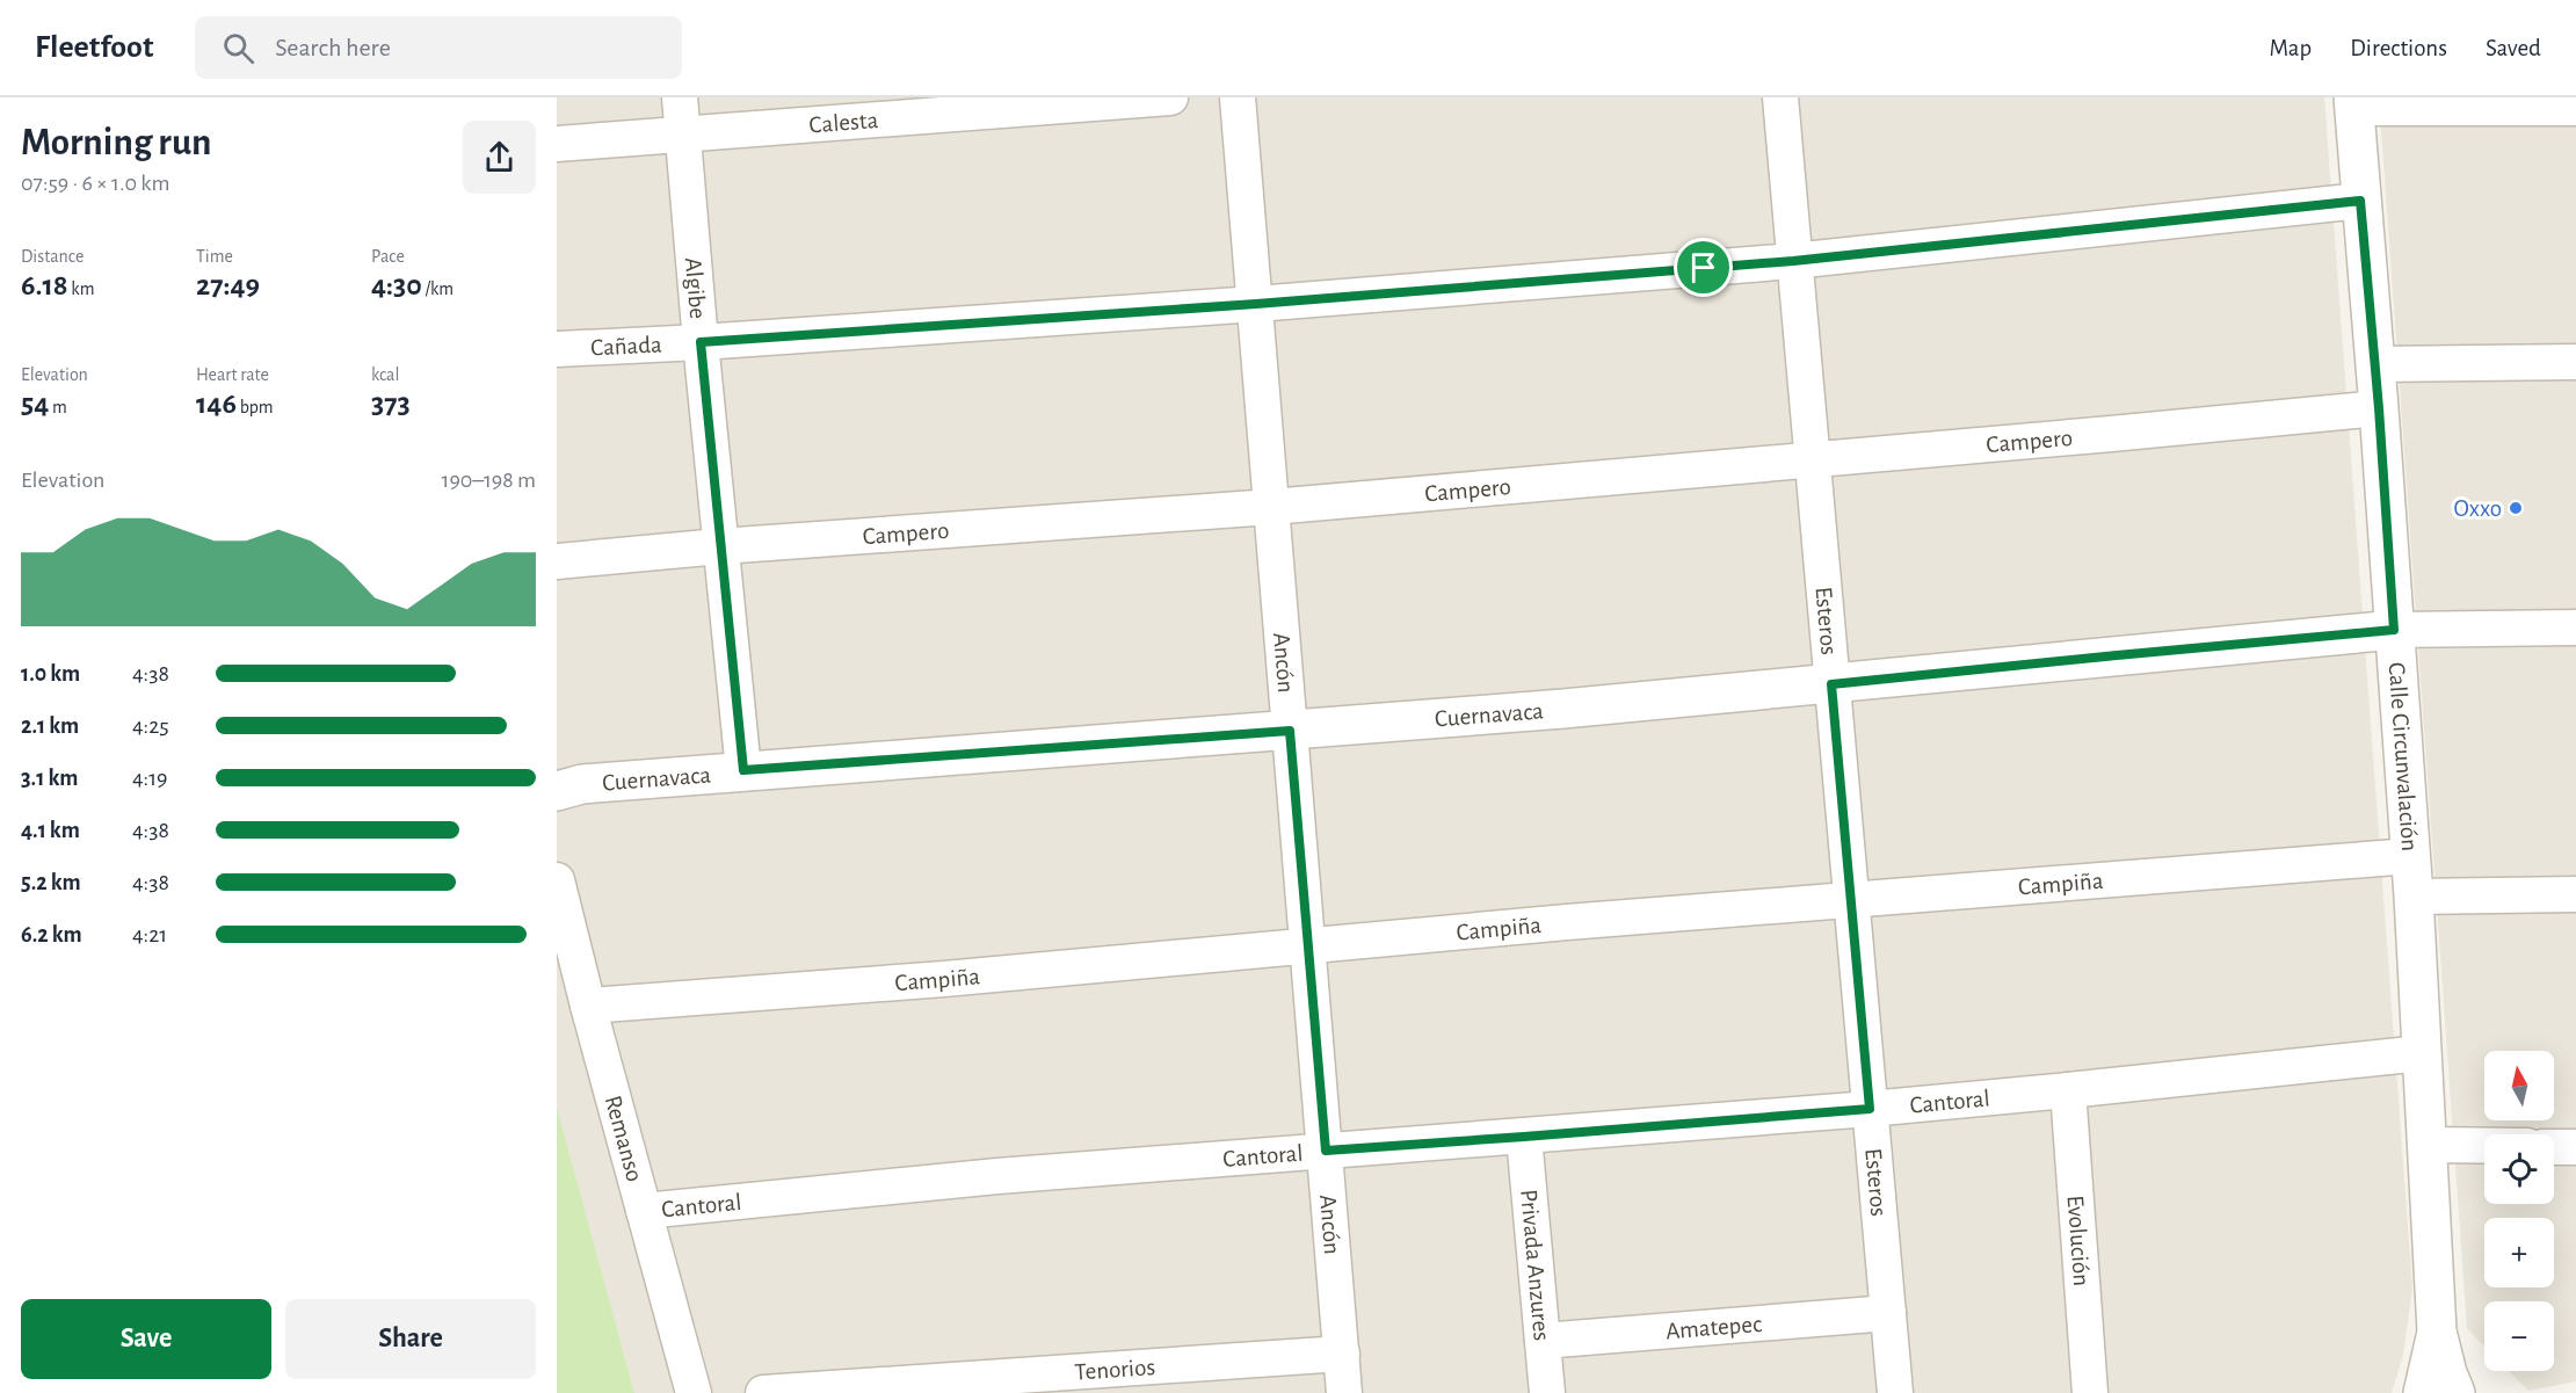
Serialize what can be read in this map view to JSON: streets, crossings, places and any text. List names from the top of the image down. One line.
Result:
{"streets":{"street":["Calesta","Algibe","Cañada","Campero","Esteros","Ancón","Cuernavaca","Calle Circunvalación","Campiña","Cantoral","Remanso","Evolución","Privada Anzures","Amatepec","Tenorios"]},"crossings":[["Calesta","Algibe"],["Algibe","Cañada"],["Algibe","Campero"],["Algibe","Cuernavaca"],["Cañada","Esteros"],["Cañada","Ancón"],["Cañada","Calle Circunvalación"],["Campero","Esteros"],["Campero","Ancón"],["Campero","Calle Circunvalación"],["Esteros","Cuernavaca"],["Esteros","Campiña"],["Esteros","Cantoral"],["Esteros","Amatepec"],["Ancón","Cuernavaca"],["Ancón","Campiña"],["Ancón","Cantoral"],["Ancón","Tenorios"],["Cuernavaca","Calle Circunvalación"],["Calle Circunvalación","Campiña"],["Calle Circunvalación","Cantoral"],["Campiña","Remanso"],["Cantoral","Remanso"],["Cantoral","Evolución"],["Cantoral","Privada Anzures"],["Privada Anzures","Amatepec"]],"places":["Oxxo"],"north":"top","page":{"header":"Fleetfoot","search":"Search here","nav":["Map","Directions","Saved"],"heading":["Morning run","07:59 · 6 × 1.0 km"],"stats":[["Distance","6.18 km"],["Time","27:49"],["Pace","4:30 /km"],["Elevation","54 m"],["Heart rate","146 bpm"],["kcal","373"]],"chart":["Elevation","190–198 m"],"list":[{"name":"1.0 km","note":"4:38"},{"name":"2.1 km","note":"4:25"},{"name":"3.1 km","note":"4:19"},{"name":"4.1 km","note":"4:38"},{"name":"5.2 km","note":"4:38"},{"name":"6.2 km","note":"4:21"}],"map_buttons":["+","−"],"buttons":["Save","Share"]}}
